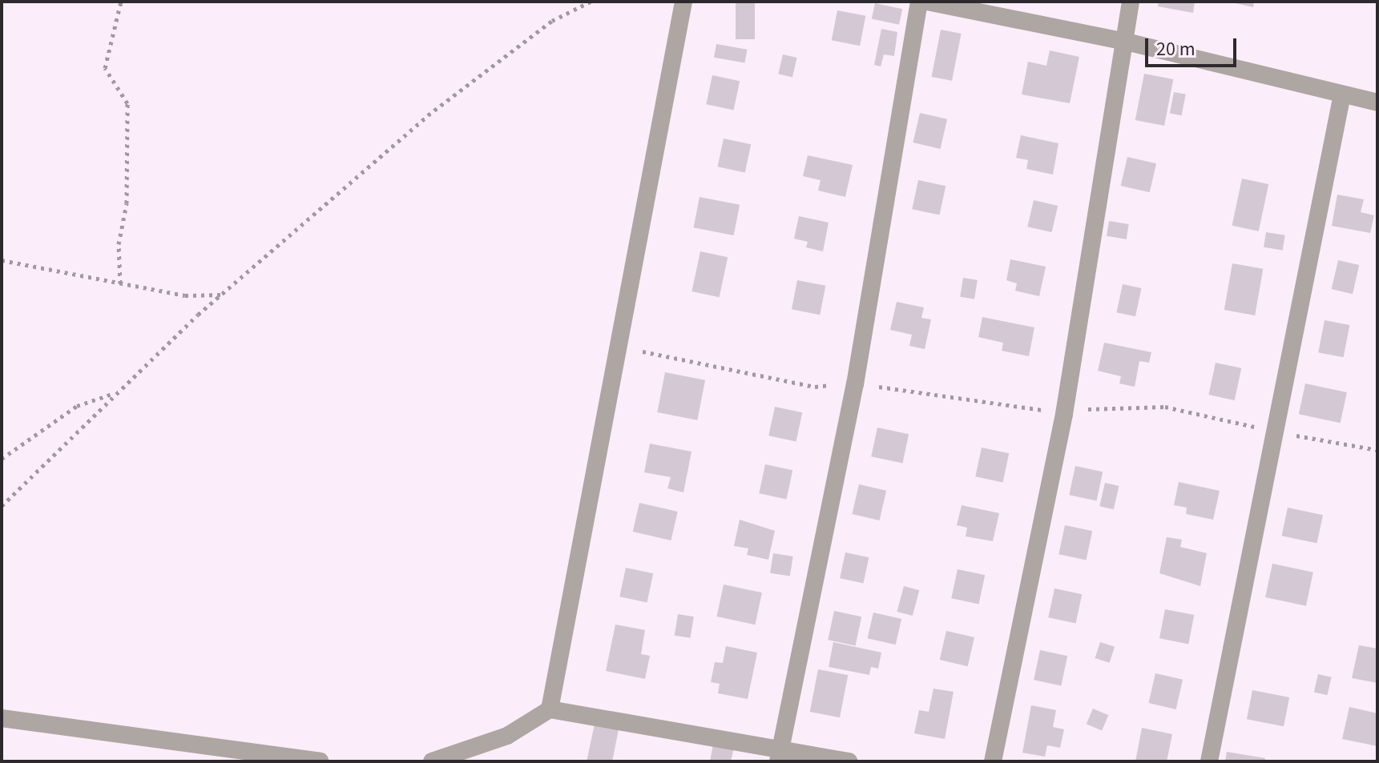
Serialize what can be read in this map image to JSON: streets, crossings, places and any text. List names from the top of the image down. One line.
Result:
{"scale_bar":"20 m"}
